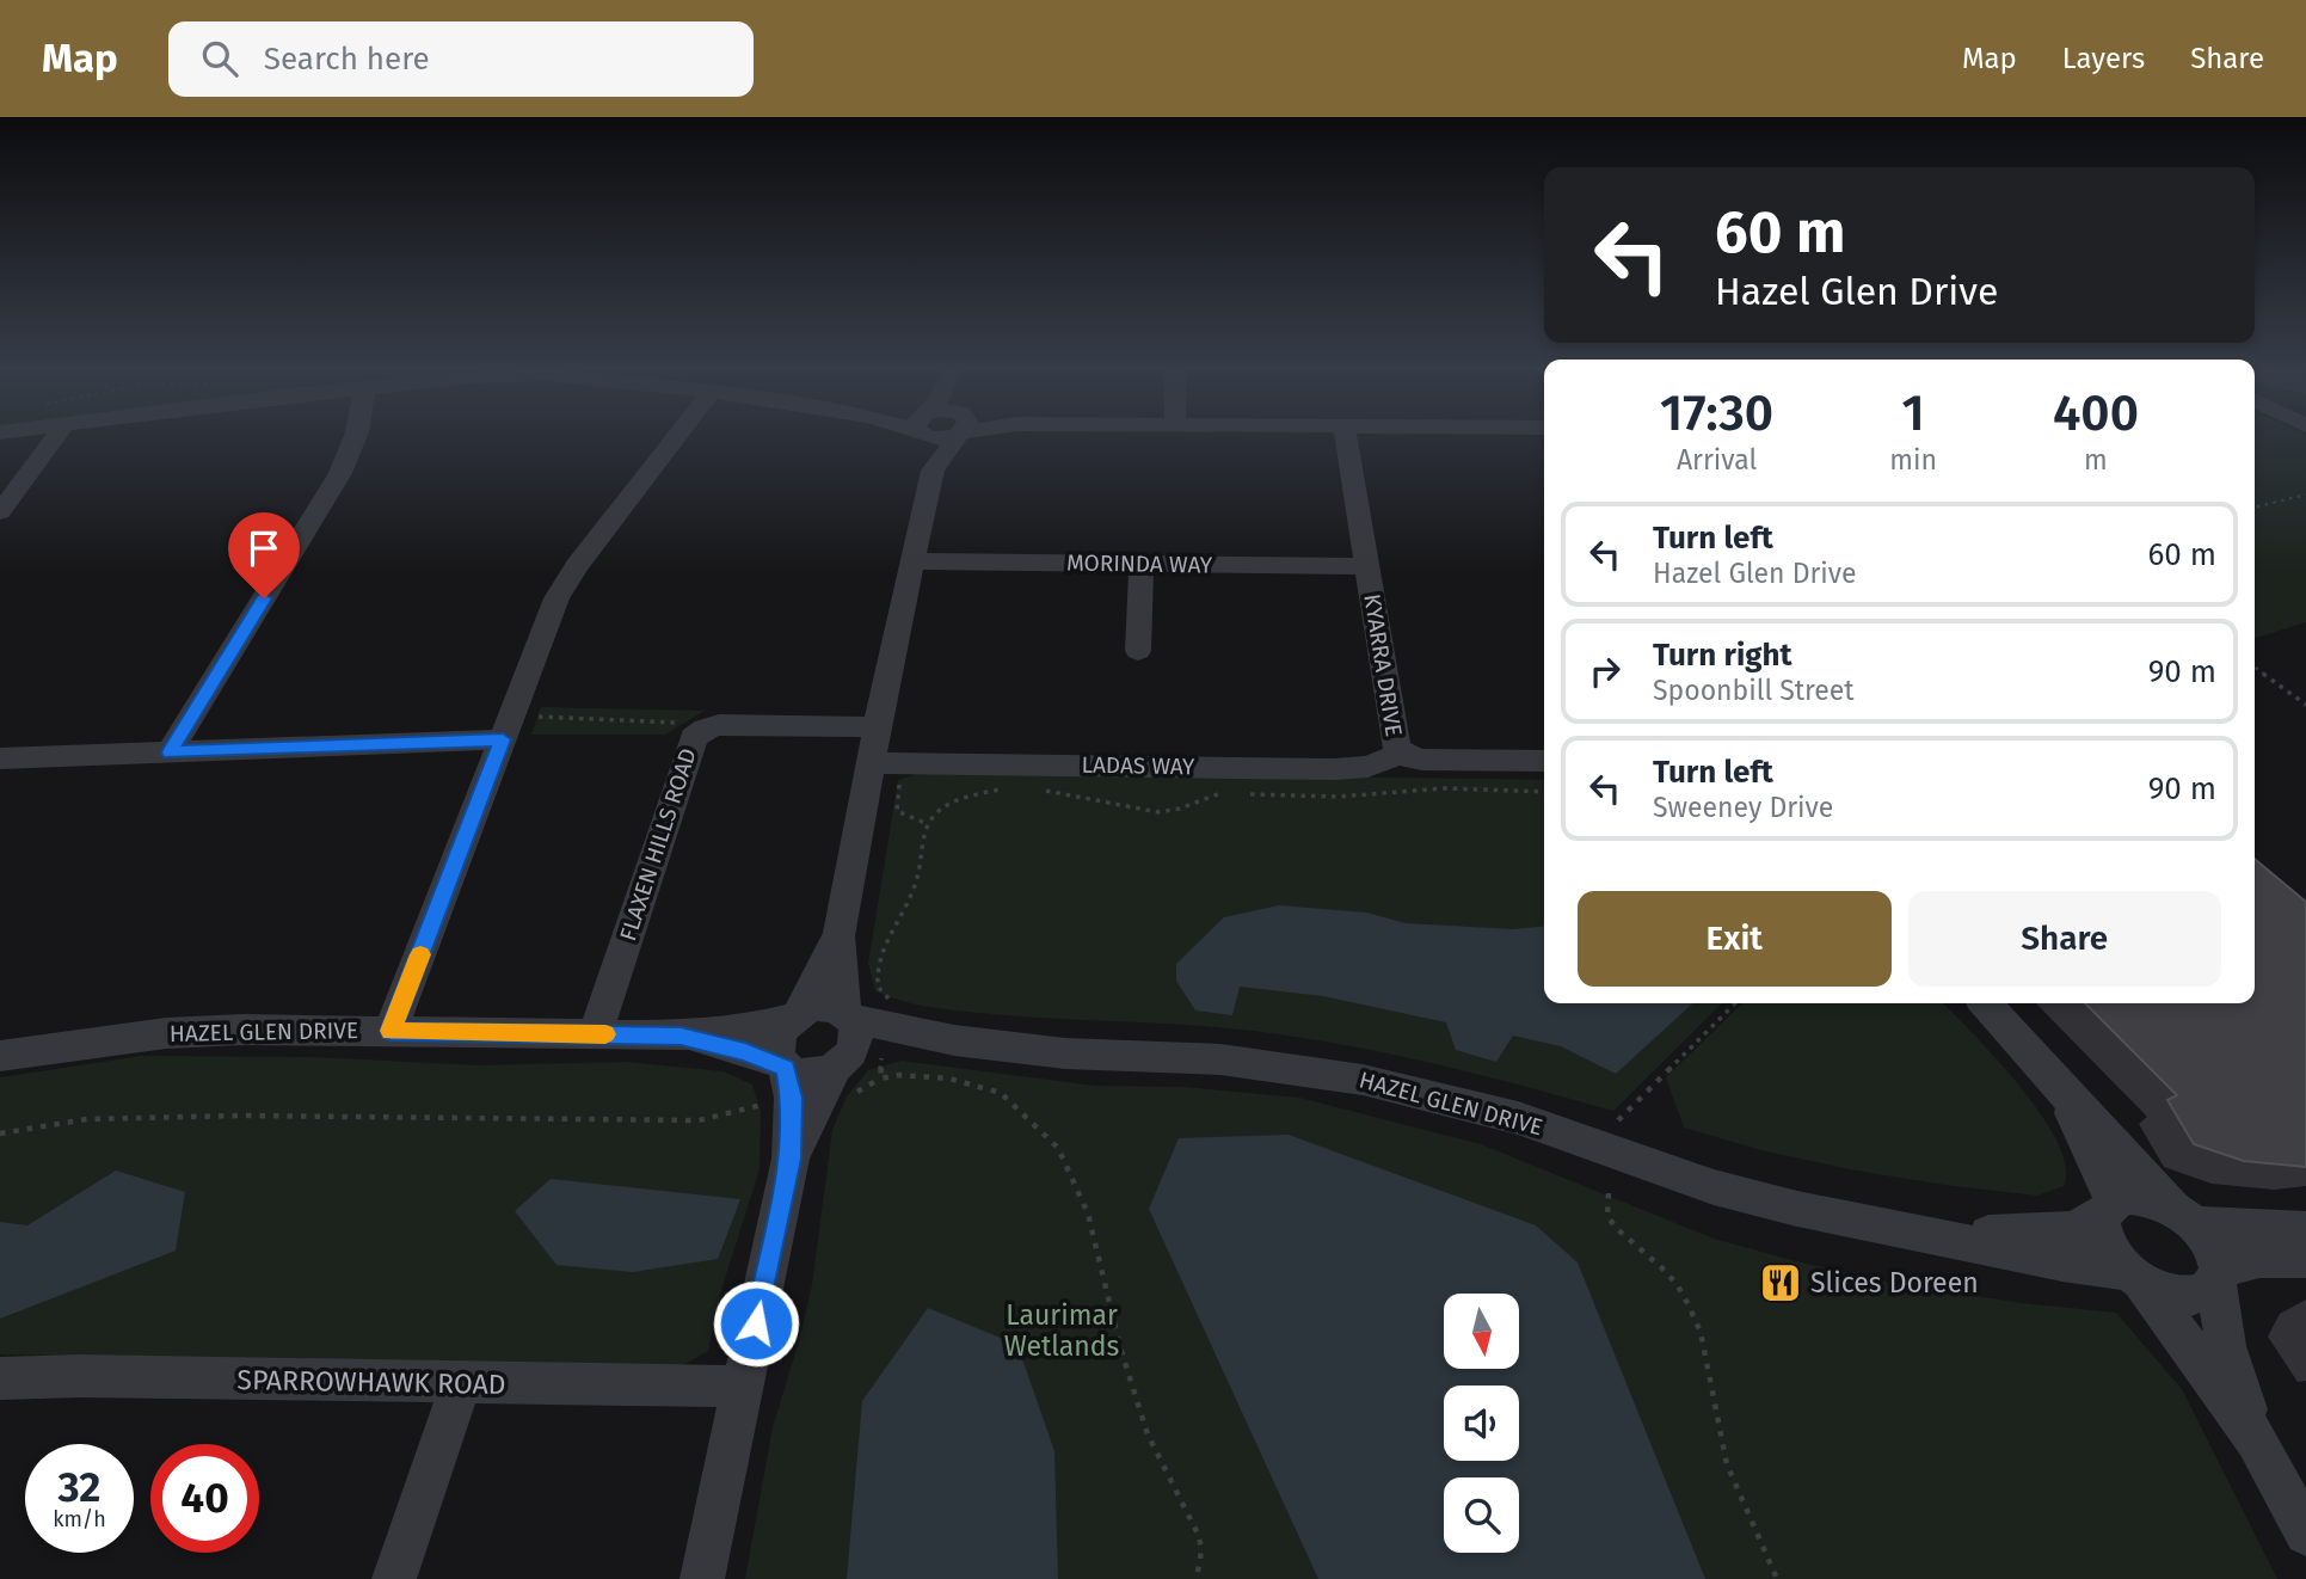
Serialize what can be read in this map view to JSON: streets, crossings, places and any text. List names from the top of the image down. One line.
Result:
{"streets":{"street":["MORINDA WAY","KYARRA DRIVE","LADAS WAY","FLAXEN HILLS ROAD","HAZEL GLEN DRIVE","SPARROWHAWK ROAD"]},"crossings":[["MORINDA WAY","KYARRA DRIVE"],["KYARRA DRIVE","LADAS WAY"],["FLAXEN HILLS ROAD","HAZEL GLEN DRIVE"]],"parks":["Laurimar Wetlands"],"places":{"restaurant":["Slices Doreen"]},"north":"bottom","page":{"header":"Map","search":"Search here","nav":["Map","Layers","Share"],"turn":["60 m","Hazel Glen Drive"],"eta":["17:30","Arrival","1","min","400","m"],"list":[{"name":"Turn left","note":"Hazel Glen Drive","value":"60 m"},{"name":"Turn right","note":"Spoonbill Street","value":"90 m"},{"name":"Turn left","note":"Sweeney Drive","value":"90 m"}],"buttons":["Exit","Share"],"speed":"32 km/h","limit":"40"}}
